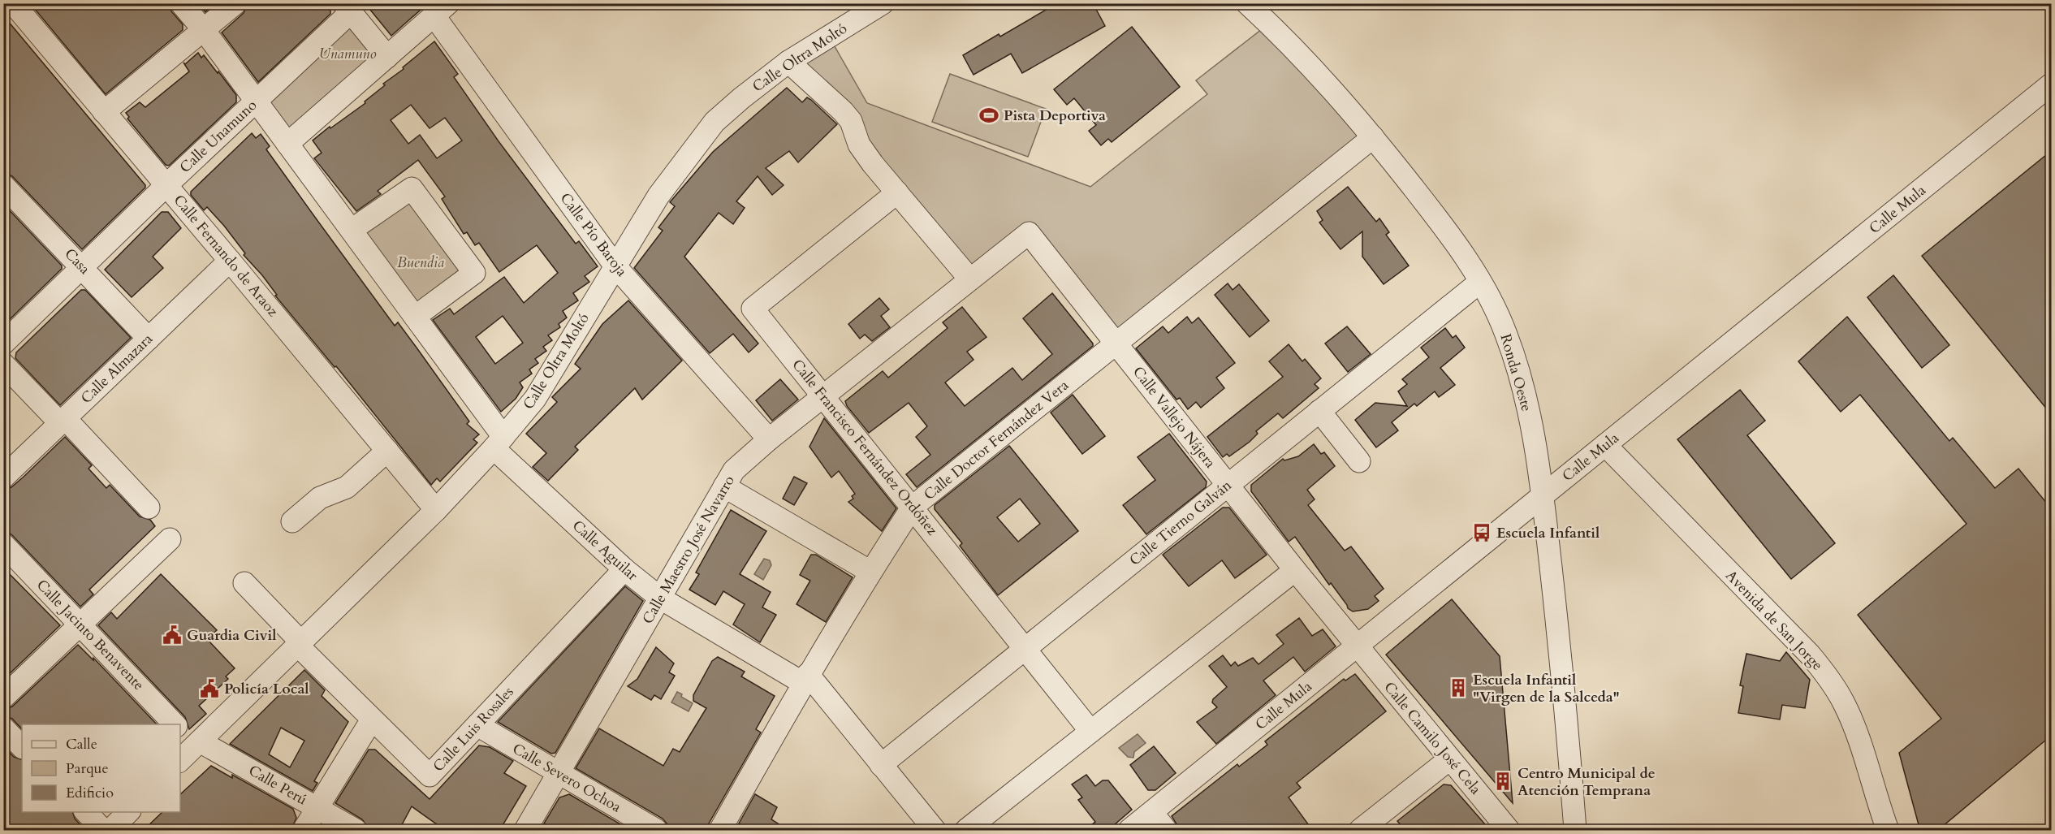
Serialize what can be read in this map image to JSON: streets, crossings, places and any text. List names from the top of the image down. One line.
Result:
{"streets":{"street":["Calle Oltra Moltó","Calle Unamuno","Calle Mula","Calle Pío Baroja","Calle Fernando de Araoz","Casa","Calle Almazara","Ronda Oeste","Calle Vallejo Nájera","Calle Doctor Fernández Vera","Calle Francisco Fernández Ordóñez","Calle Tierno Galván","Calle Maestro José Navarro","Calle Aguilar","Avenida de San Jorge","Calle Jacinto Benavente","Calle Luis Rosales","Calle Camilo José Cela","Calle Severo Ochoa","Calle Perú"]},"crossings":[["Calle Oltra Moltó","Calle Pío Baroja"],["Calle Oltra Moltó","Calle Fernando de Araoz"],["Calle Oltra Moltó","Calle Aguilar"],["Calle Oltra Moltó","Calle Luis Rosales"],["Calle Oltra Moltó","Calle Perú"],["Calle Unamuno","Calle Fernando de Araoz"],["Calle Unamuno","Casa"],["Calle Unamuno","Calle Aguilar"],["Calle Mula","Ronda Oeste"],["Calle Mula","Calle Vallejo Nájera"],["Calle Mula","Avenida de San Jorge"],["Calle Mula","Calle Camilo José Cela"],["Calle Pío Baroja","Calle Maestro José Navarro"],["Calle Fernando de Araoz","Calle Almazara"],["Casa","Calle Almazara"],["Ronda Oeste","Calle Doctor Fernández Vera"],["Ronda Oeste","Calle Tierno Galván"],["Calle Vallejo Nájera","Calle Doctor Fernández Vera"],["Calle Vallejo Nájera","Calle Tierno Galván"],["Calle Vallejo Nájera","Calle Maestro José Navarro"],["Calle Vallejo Nájera","Calle Camilo José Cela"],["Calle Doctor Fernández Vera","Calle Francisco Fernández Ordóñez"],["Calle Doctor Fernández Vera","Calle Aguilar"],["Calle Francisco Fernández Ordóñez","Calle Tierno Galván"],["Calle Francisco Fernández Ordóñez","Calle Maestro José Navarro"],["Calle Tierno Galván","Calle Aguilar"],["Calle Maestro José Navarro","Calle Aguilar"],["Calle Maestro José Navarro","Calle Severo Ochoa"],["Calle Aguilar","Calle Luis Rosales"],["Calle Luis Rosales","Calle Severo Ochoa"]],"parks":["Unamuno","Buendia"],"places":{"sports":["Pista Deportiva"],"bus stop":["Escuela Infantil"],"public building":["Guardia Civil","Policía Local"],"building":["Escuela Infantil \"Virgen de la Salceda\"","Centro Municipal de Atención Temprana"]},"legend":["Calle","Parque","Edificio"]}
